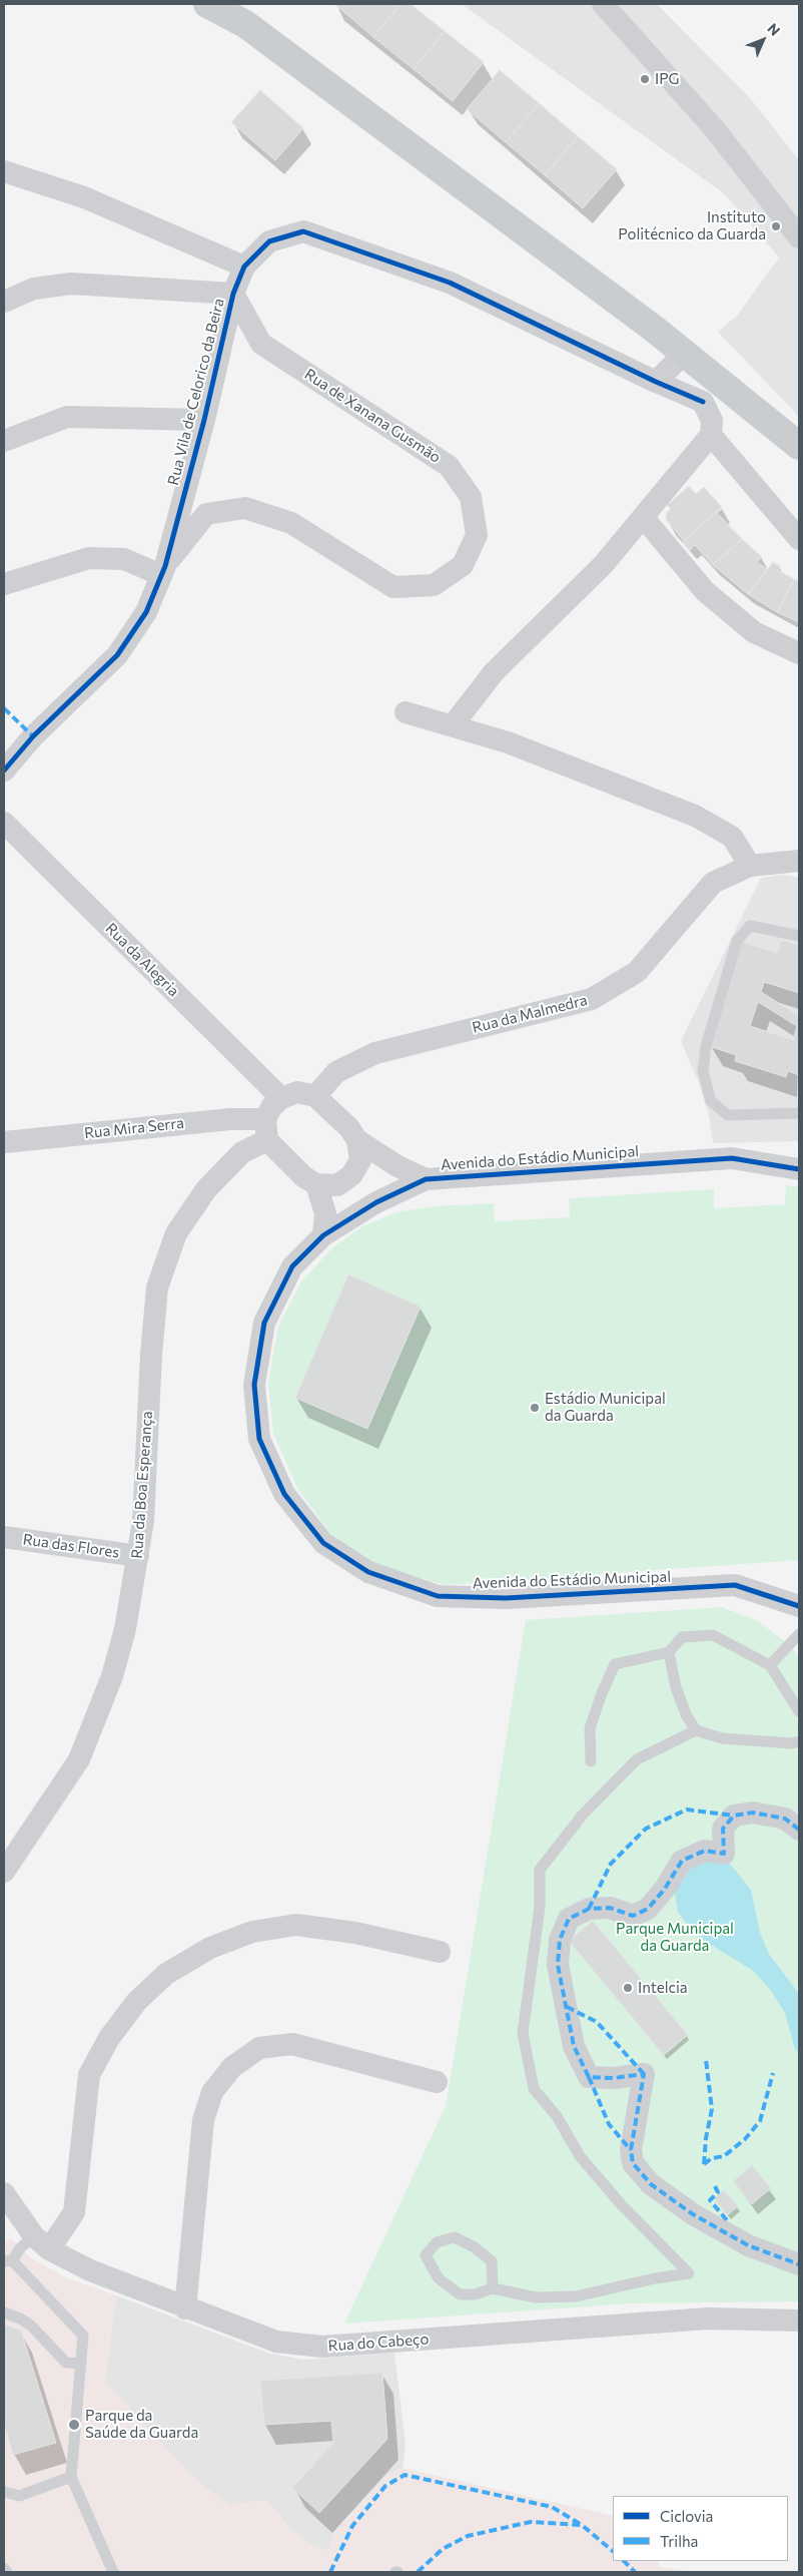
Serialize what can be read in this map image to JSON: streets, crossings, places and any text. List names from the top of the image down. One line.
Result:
{"streets":{"street":["Rua Vila de Celorico da Beira","Rua de Xanana Gusmão","Rua da Alegria","Rua da Malmedra","Rua Mira Serra","Avenida do Estádio Municipal","Rua da Boa Esperança","Rua das Flores","Rua do Cabeço"]},"crossings":[["Rua Vila de Celorico da Beira","Rua de Xanana Gusmão"],["Rua da Alegria","Rua da Malmedra"],["Rua da Alegria","Rua Mira Serra"],["Rua da Alegria","Rua da Boa Esperança"],["Rua da Malmedra","Rua Mira Serra"],["Rua da Malmedra","Rua da Boa Esperança"],["Rua Mira Serra","Rua da Boa Esperança"],["Rua da Boa Esperança","Rua das Flores"]],"parks":["Parque Municipal da Guarda"],"places":["IPG","Instituto Politécnico da Guarda","Estádio Municipal da Guarda","Intelcia","Parque da Saúde da Guarda"],"legend":["Ciclovia","Trilha"],"north":"top right"}
